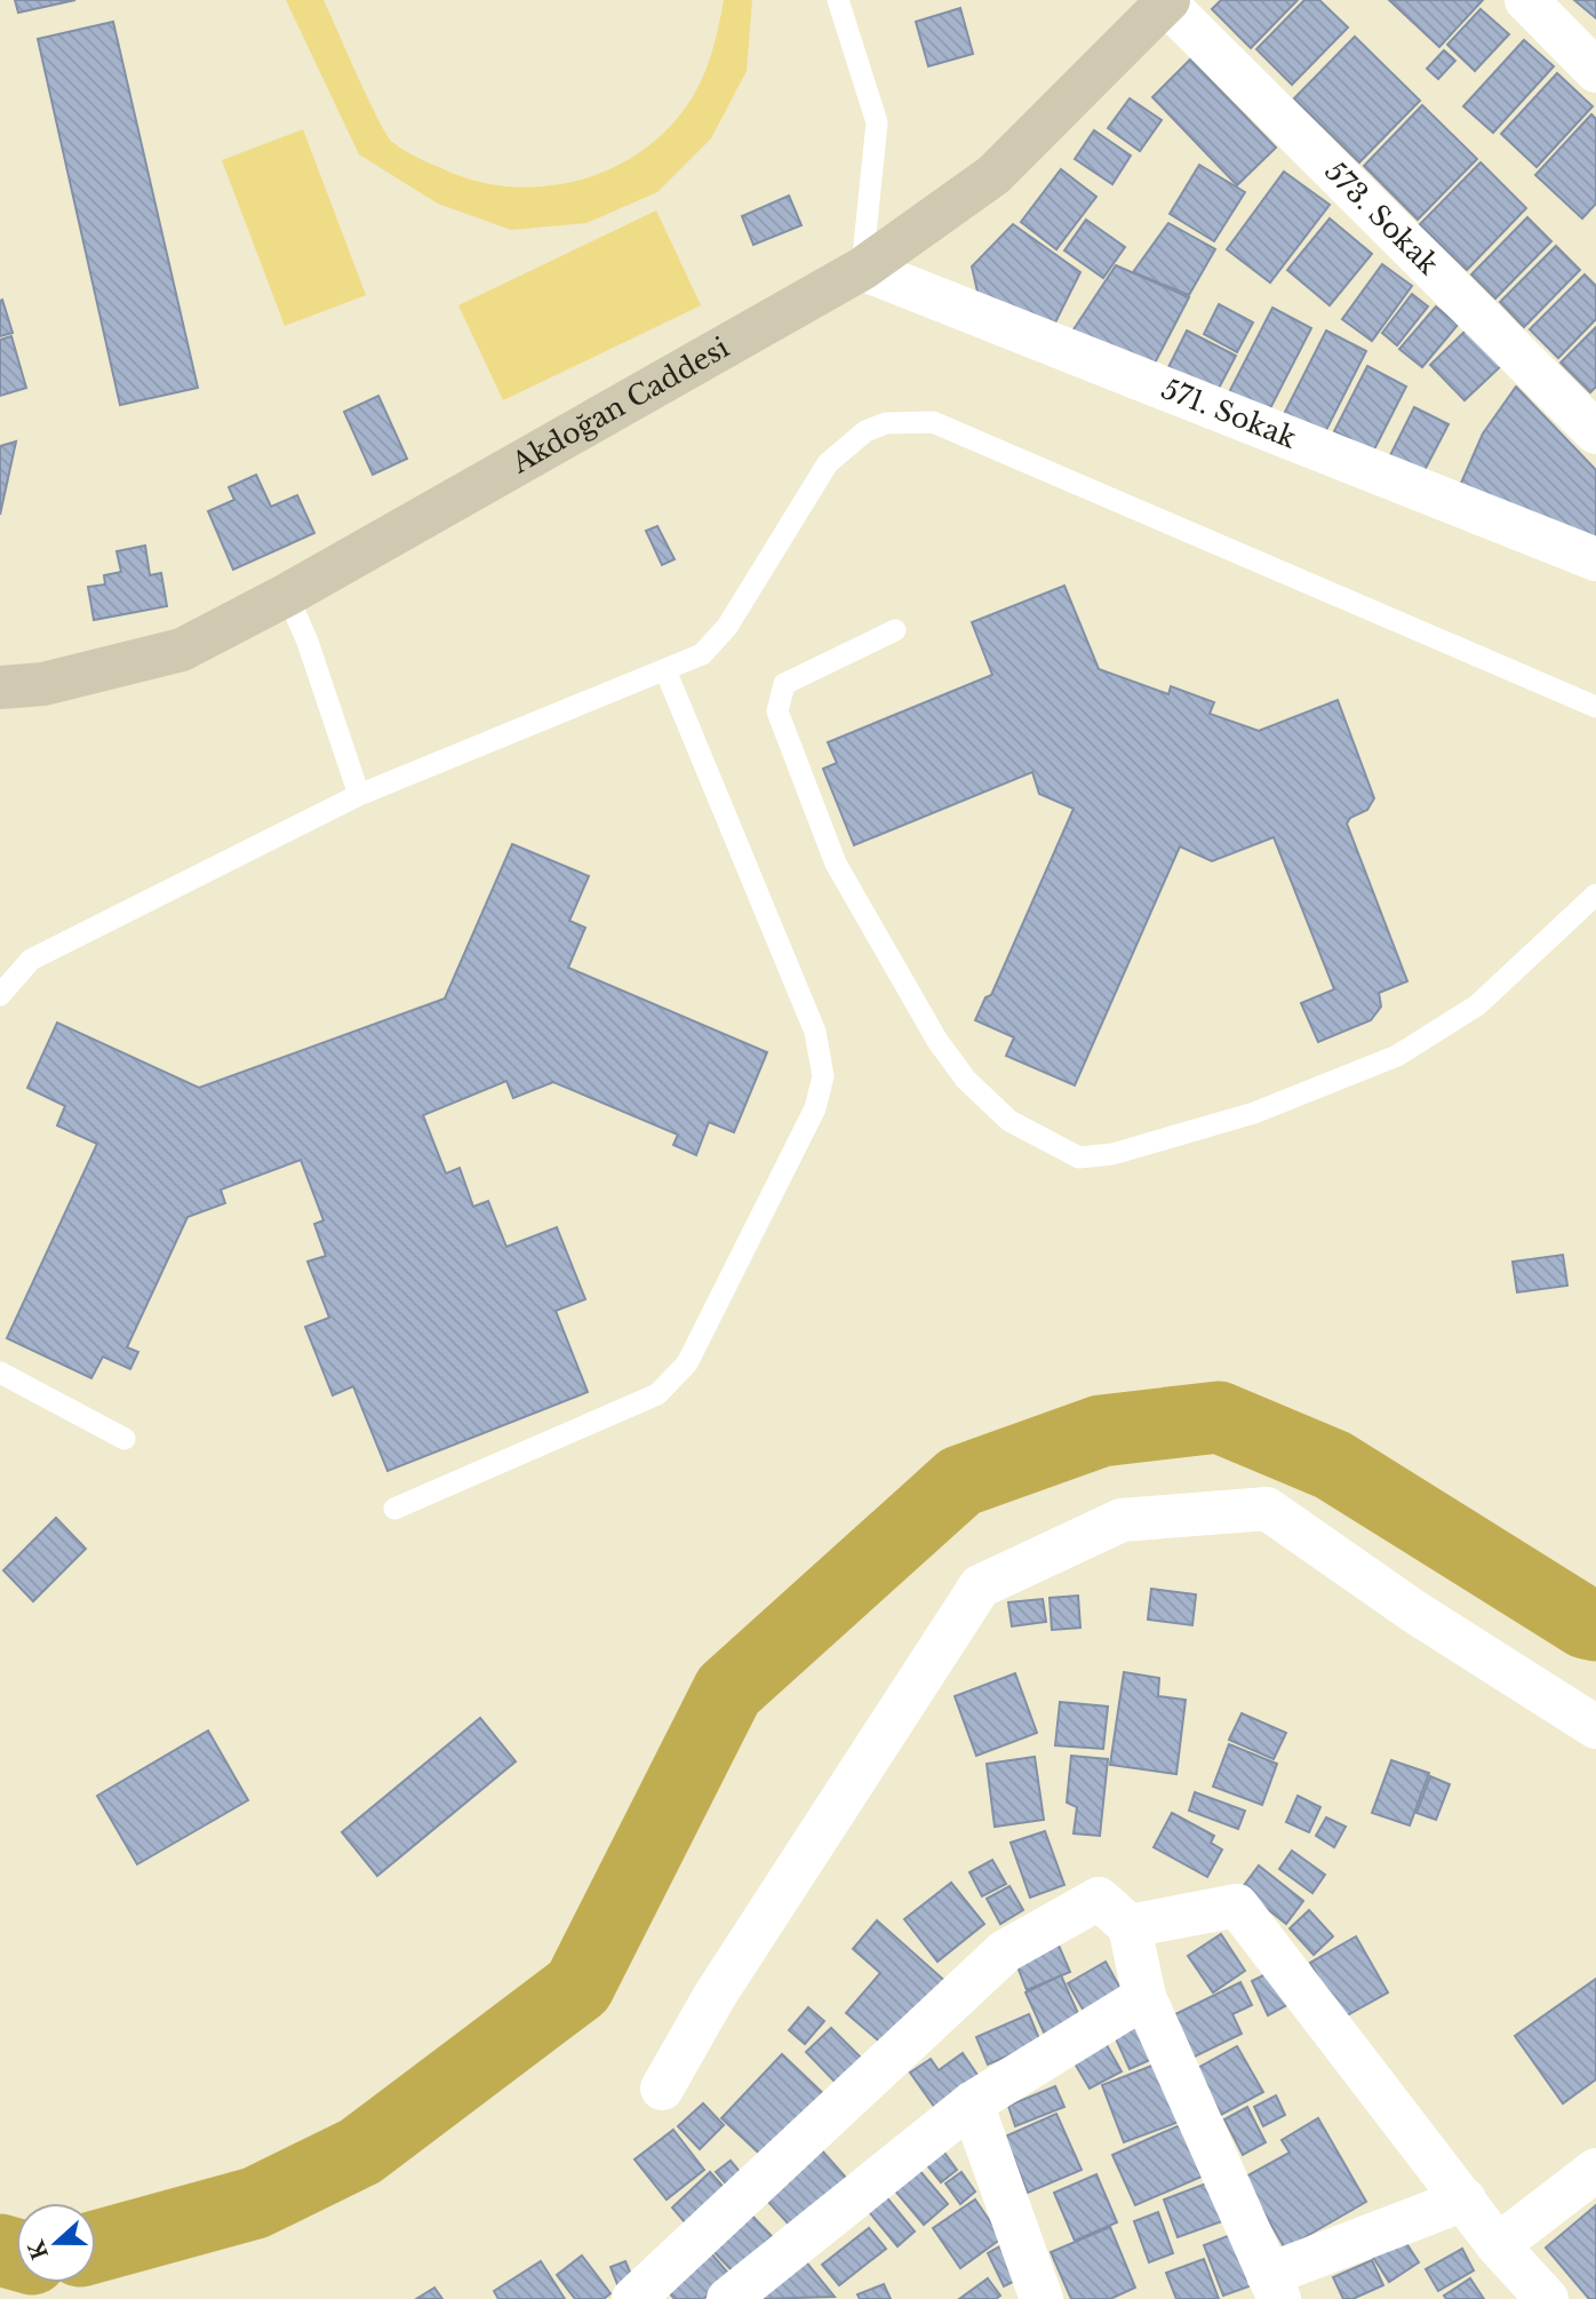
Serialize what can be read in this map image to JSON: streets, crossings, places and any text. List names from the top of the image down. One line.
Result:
{"streets":{"main road":["Akdoğan Caddesi"],"street":["573. Sokak","571. Sokak"]},"crossings":[["573. Sokak","Akdoğan Caddesi"],["Akdoğan Caddesi","571. Sokak"]],"north":"left"}
